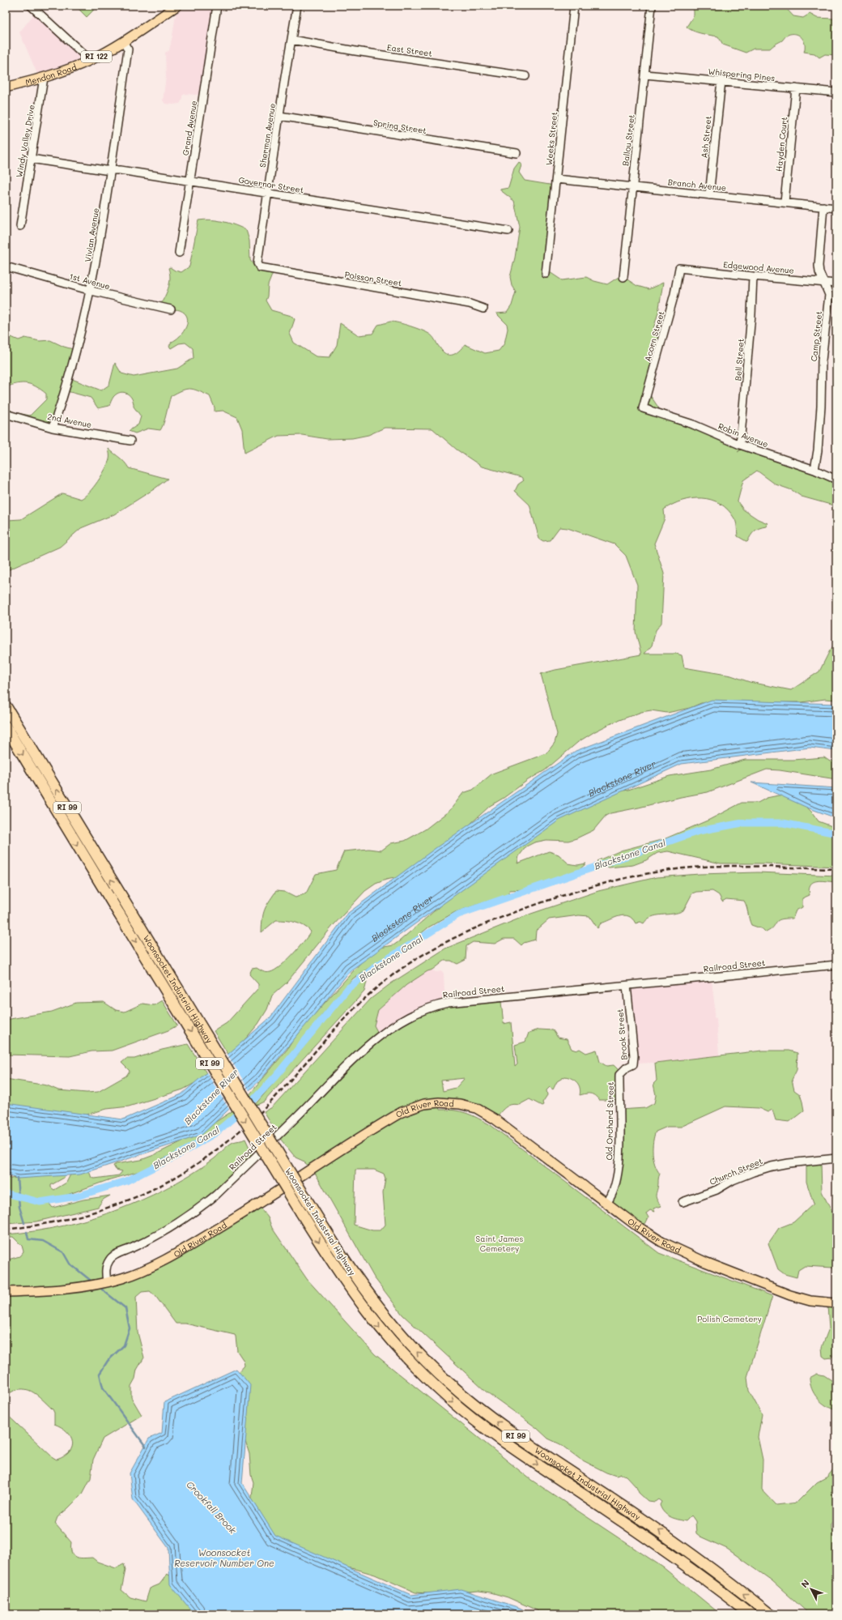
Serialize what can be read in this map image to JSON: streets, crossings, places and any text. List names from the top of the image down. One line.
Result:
{"streets":{"highway":["RI 99","Woonsocket Industrial Highway"],"main road":["RI 122","Mendon Road","Old River Road"],"street":["East Street","Whispering Pines","Spring Street","Grand Avenue","Sherman Avenue","Ash Street","Weeks Street","Ballou Street","Windy Valley Drive","Hayden Court","Governor Street","Branch Avenue","Vivian Avenue","Edgewood Avenue","Poisson Street","1st Avenue","Acorn Street","Camp Street","Bell Street","2nd Avenue","Robin Avenue","Railroad Street","Brook Street","Old Orchard Street","Church Street"]},"crossings":[["East Street","Sherman Avenue"],["Mendon Road","Windy Valley Drive"],["Mendon Road","Vivian Avenue"],["Whispering Pines","Ash Street"],["Whispering Pines","Ballou Street"],["Whispering Pines","Hayden Court"],["Spring Street","Sherman Avenue"],["Grand Avenue","Governor Street"],["Sherman Avenue","Governor Street"],["Sherman Avenue","Poisson Street"],["Ash Street","Branch Avenue"],["Weeks Street","Branch Avenue"],["Ballou Street","Branch Avenue"],["Windy Valley Drive","Governor Street"],["Hayden Court","Branch Avenue"],["Governor Street","Vivian Avenue"],["Branch Avenue","Camp Street"],["Vivian Avenue","1st Avenue"],["Vivian Avenue","2nd Avenue"],["Edgewood Avenue","Acorn Street"],["Edgewood Avenue","Camp Street"],["Edgewood Avenue","Bell Street"],["Acorn Street","Robin Avenue"],["Camp Street","Robin Avenue"],["Bell Street","Robin Avenue"],["Railroad Street","Brook Street"],["Railroad Street","Old River Road"],["Brook Street","Old Orchard Street"],["Old River Road","Old Orchard Street"]],"water":["Blackstone River","Blackstone Canal","Crookfall Brook","Woonsocket Reservoir Number One"],"parks":["Saint James Cemetery","Polish Cemetery"],"north":"top left"}
